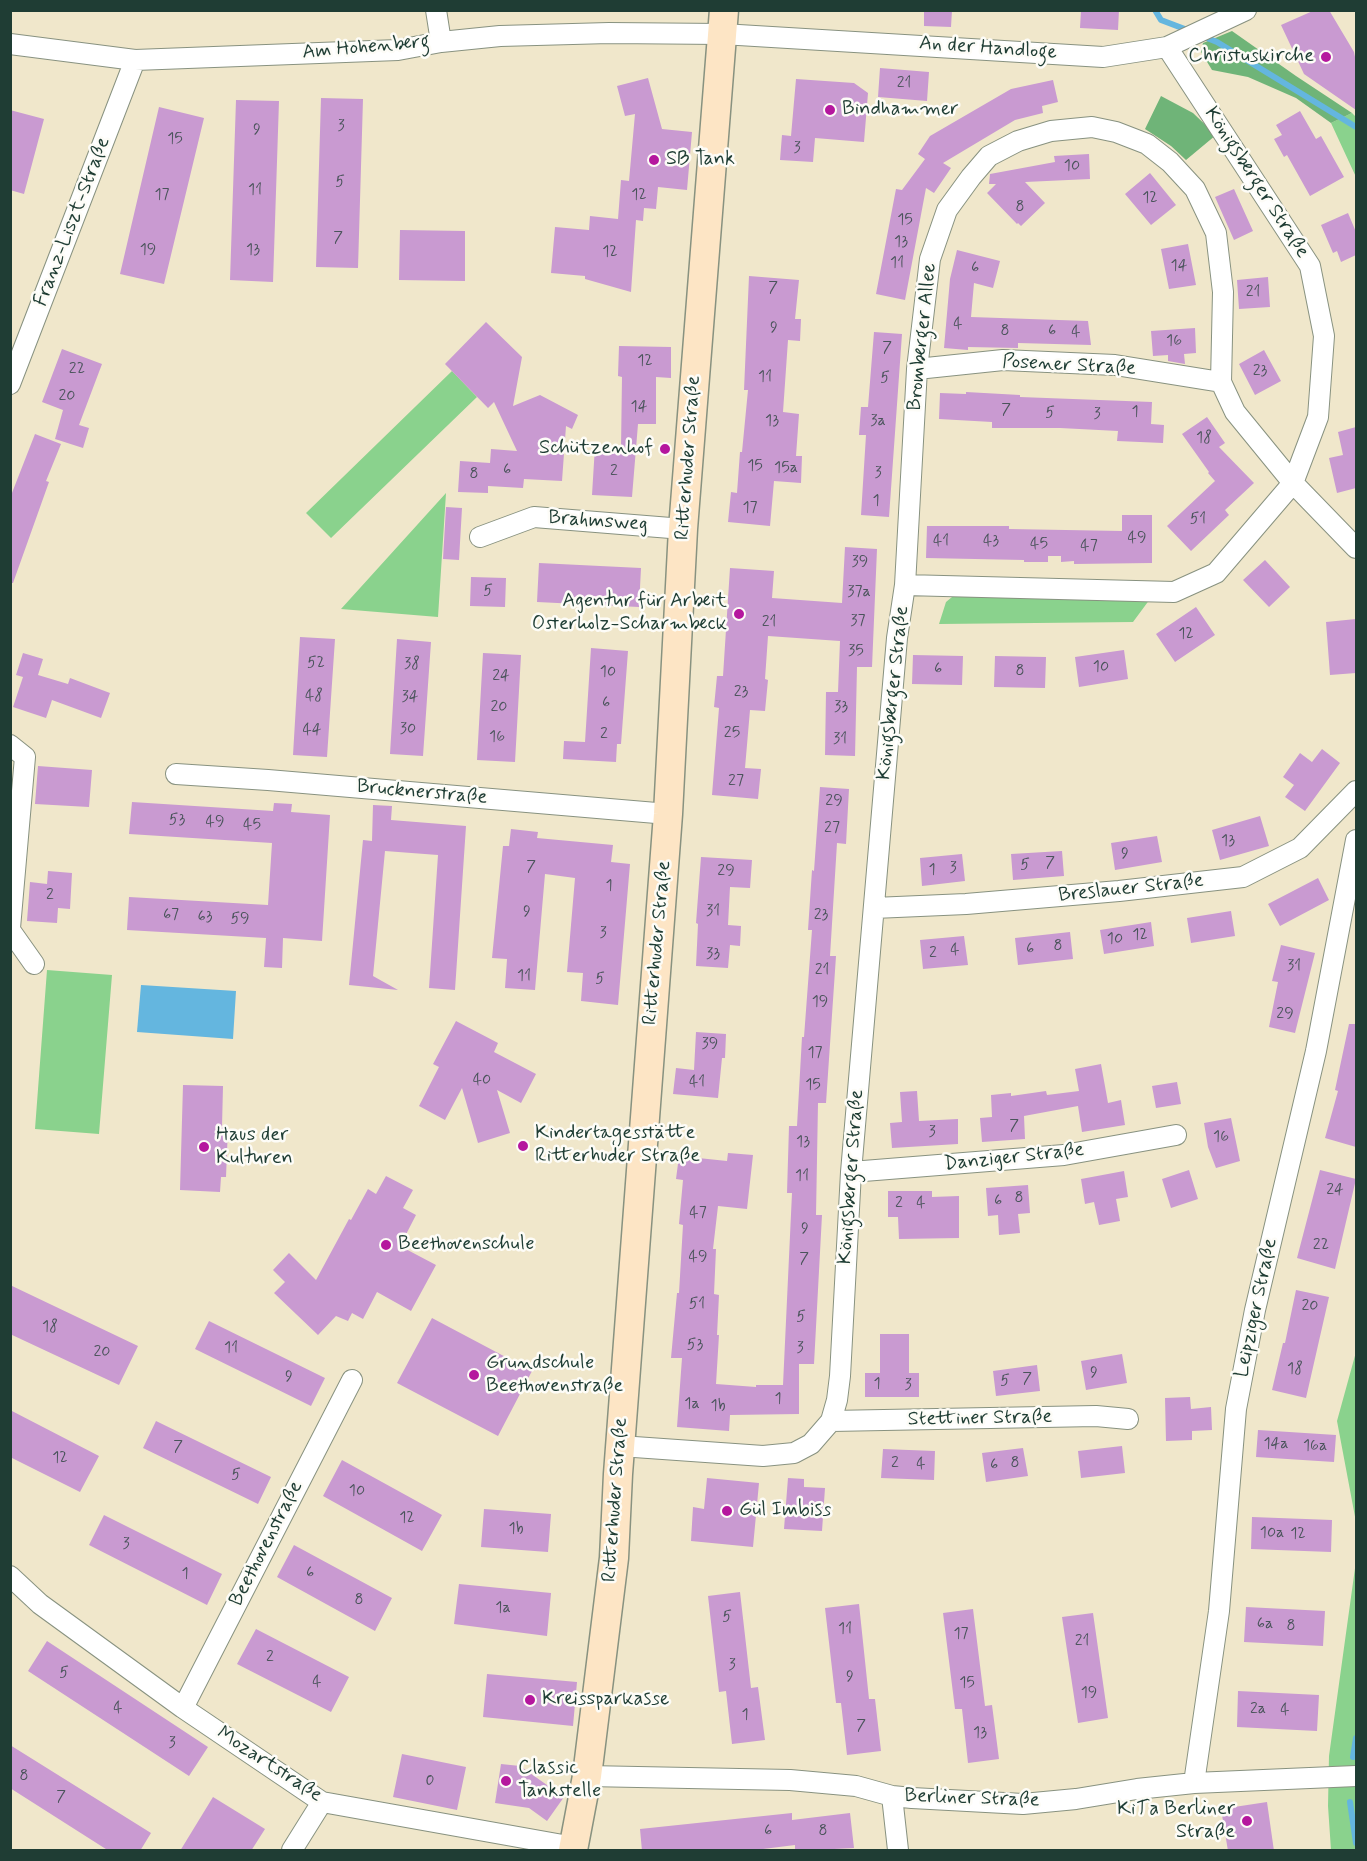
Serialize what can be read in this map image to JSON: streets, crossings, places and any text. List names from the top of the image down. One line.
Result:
{"streets":{"street":["Am Hohenberg","An der Handloge","Königsberger Straße","Franz-Liszt-Straße","Bromberger Allee","Posener Straße","Ritterhuder Straße","Brahmsweg","Brucknerstraße","Breslauer Straße","Danziger Straße","Leipziger Straße","Stettiner Straße","Beethovenstraße","Mozartstraße","Berliner Straße"]},"crossings":[["Am Hohenberg","An der Handloge"],["Am Hohenberg","Franz-Liszt-Straße"],["Am Hohenberg","Ritterhuder Straße"],["An der Handloge","Königsberger Straße"],["An der Handloge","Ritterhuder Straße"],["Königsberger Straße","Bromberger Allee"],["Königsberger Straße","Ritterhuder Straße"],["Königsberger Straße","Breslauer Straße"],["Königsberger Straße","Danziger Straße"],["Königsberger Straße","Stettiner Straße"],["Bromberger Allee","Posener Straße"],["Ritterhuder Straße","Brahmsweg"],["Ritterhuder Straße","Brucknerstraße"],["Ritterhuder Straße","Mozartstraße"],["Ritterhuder Straße","Berliner Straße"],["Leipziger Straße","Berliner Straße"],["Beethovenstraße","Mozartstraße"]],"places":["Christuskirche","Bindhammer","SB Tank","Schützenhof","Agentur für Arbeit Osterholz-Scharmbeck","Kindertagesstätte Ritterhuder Straße","Haus der Kulturen","Beethovenschule","Grundschule Beethovenstraße","Gül Imbiss","Kreissparkasse","Classic Tankstelle","KiTa Berliner Straße"],"house_numbers":["21","3","9","15","3","10","5","11","17","12","12","8","15","7","13","19","13","12","11","14","6","7","21","4","9","8","6","4","16","7","12","22","23","11","5","20","14","7","1","5","3","13","3a","18","15","15a","6","2","3","8","1","17","51","49","41","43","45","47","39","5","37a","37","21","12","35","52","38","10","6","8","10","24","23","48","34","6","20","33","30","44","25","2","16","31","27","29","53","49","45","27","13","9","7","5","7","3","1","29","1","2","31","9","67","23","63","59","3","12","10","8","6","4","2","33","31","21","11","5","19","29","39","17","40","41","15","7","3","16","13","11","24","8","6","2","4","47","9","22","49","7","51","20","5","18","53","11","3","20","18","9","9","7","5","1","3","1","1a","1b","14a","16a","7","12","2","8","4","6","5","10","12","1b","10a","12","3","6","1","8","1a","5","6a","8","11","17","21","2","3","5","9","4","15","19","4","2a","4","1","7","13","3","8","0","7","6","8"]}
